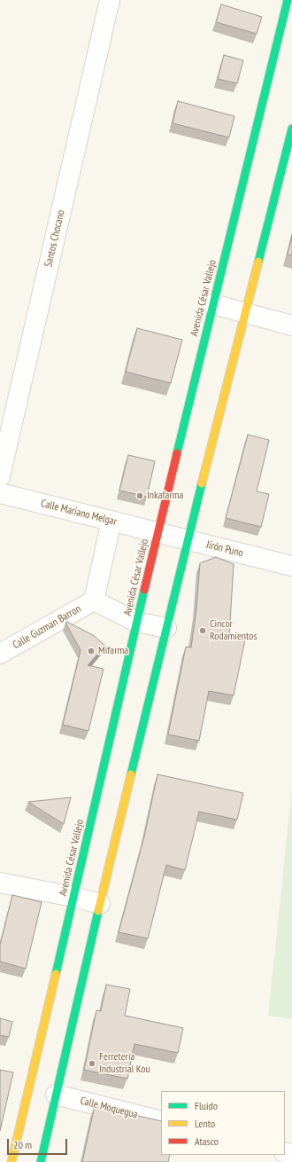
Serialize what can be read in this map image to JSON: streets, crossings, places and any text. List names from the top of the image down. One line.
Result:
{"streets":{"main road":["Avenida César Vallejo"],"street":["Santos Chocano","Calle Mariano Melgar","Jirón Puno","Calle Guzman Barron","Calle Moquegua"]},"crossings":[["Avenida César Vallejo","Calle Mariano Melgar"],["Avenida César Vallejo","Jirón Puno"],["Calle Mariano Melgar","Jirón Puno"]],"places":["Inkafarma","Cincor Rodamientos","Mifarma","Ferreteria Industrial Kou"],"legend":["Fluido","Lento","Atasco"],"scale_bar":"20 m"}
